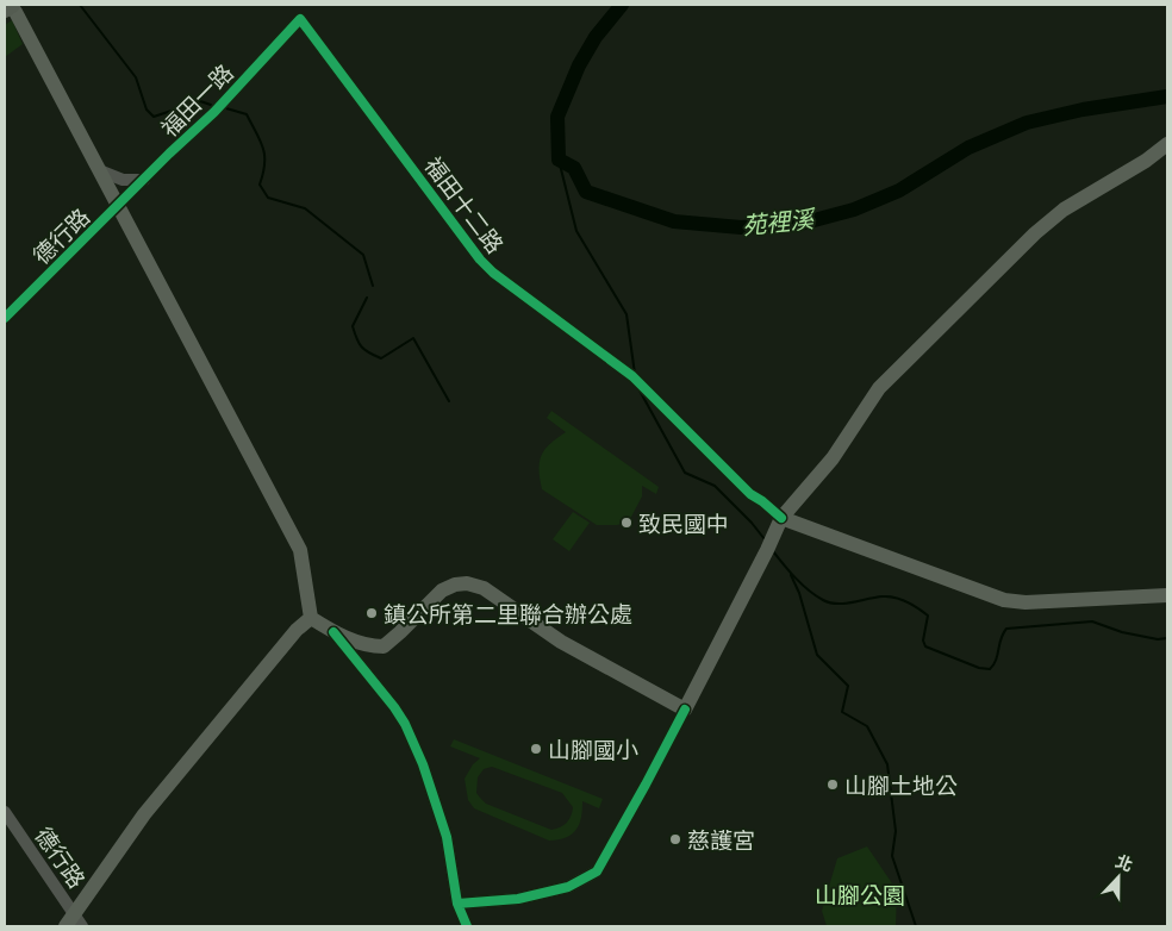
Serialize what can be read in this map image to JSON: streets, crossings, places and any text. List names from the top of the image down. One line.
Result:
{"streets":{"street":["福田一路","福田十二路","德行路"]},"crossings":[["福田一路","福田十二路"],["福田一路","德行路"]],"water":["苑裡溪"],"parks":["山腳公園"],"places":["致民國中","鎮公所第二里聯合辦公處","山腳國小","山腳土地公","慈護宮"],"north":"top"}
